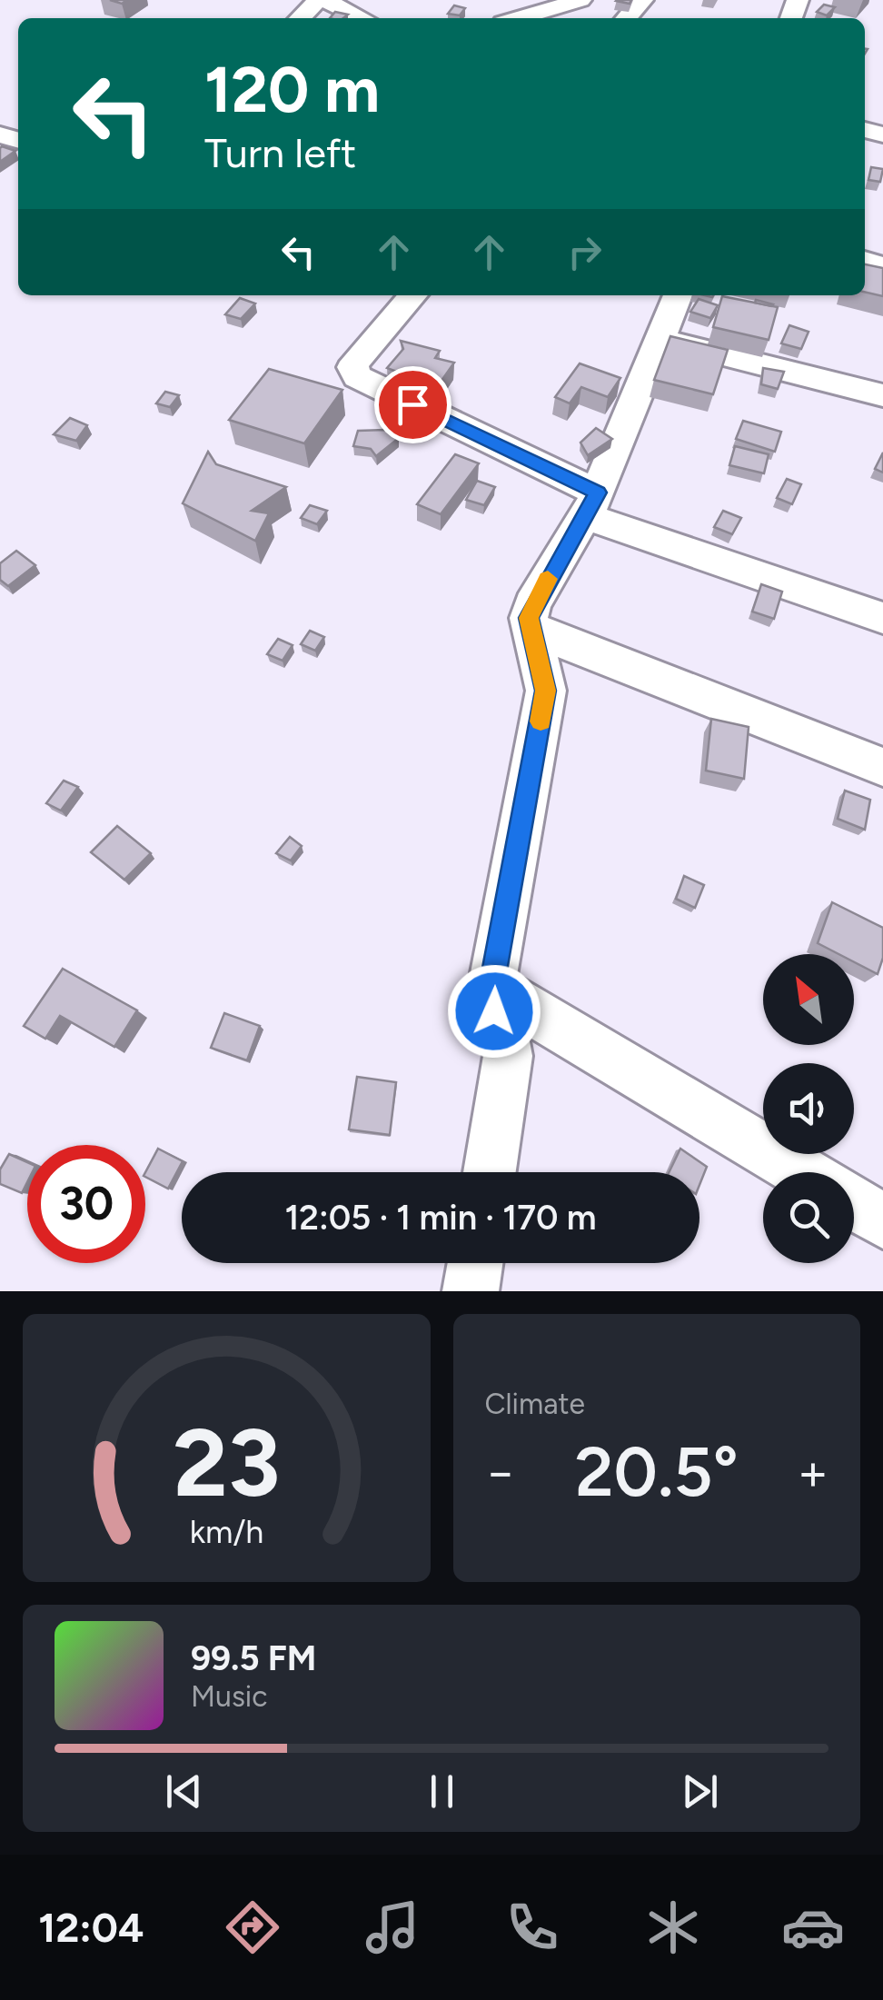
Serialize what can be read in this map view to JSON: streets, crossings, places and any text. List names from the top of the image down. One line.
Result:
{"north":"top left","page":{"turn":["120 m","Turn left"],"limit":"30","trip":"12:05 · 1 min · 170 m","tile":"Climate","heat":["−","20.5°","+"],"song":["99.5 FM","Music"],"tabs":"12:04","gauge":["23","km/h"]}}
